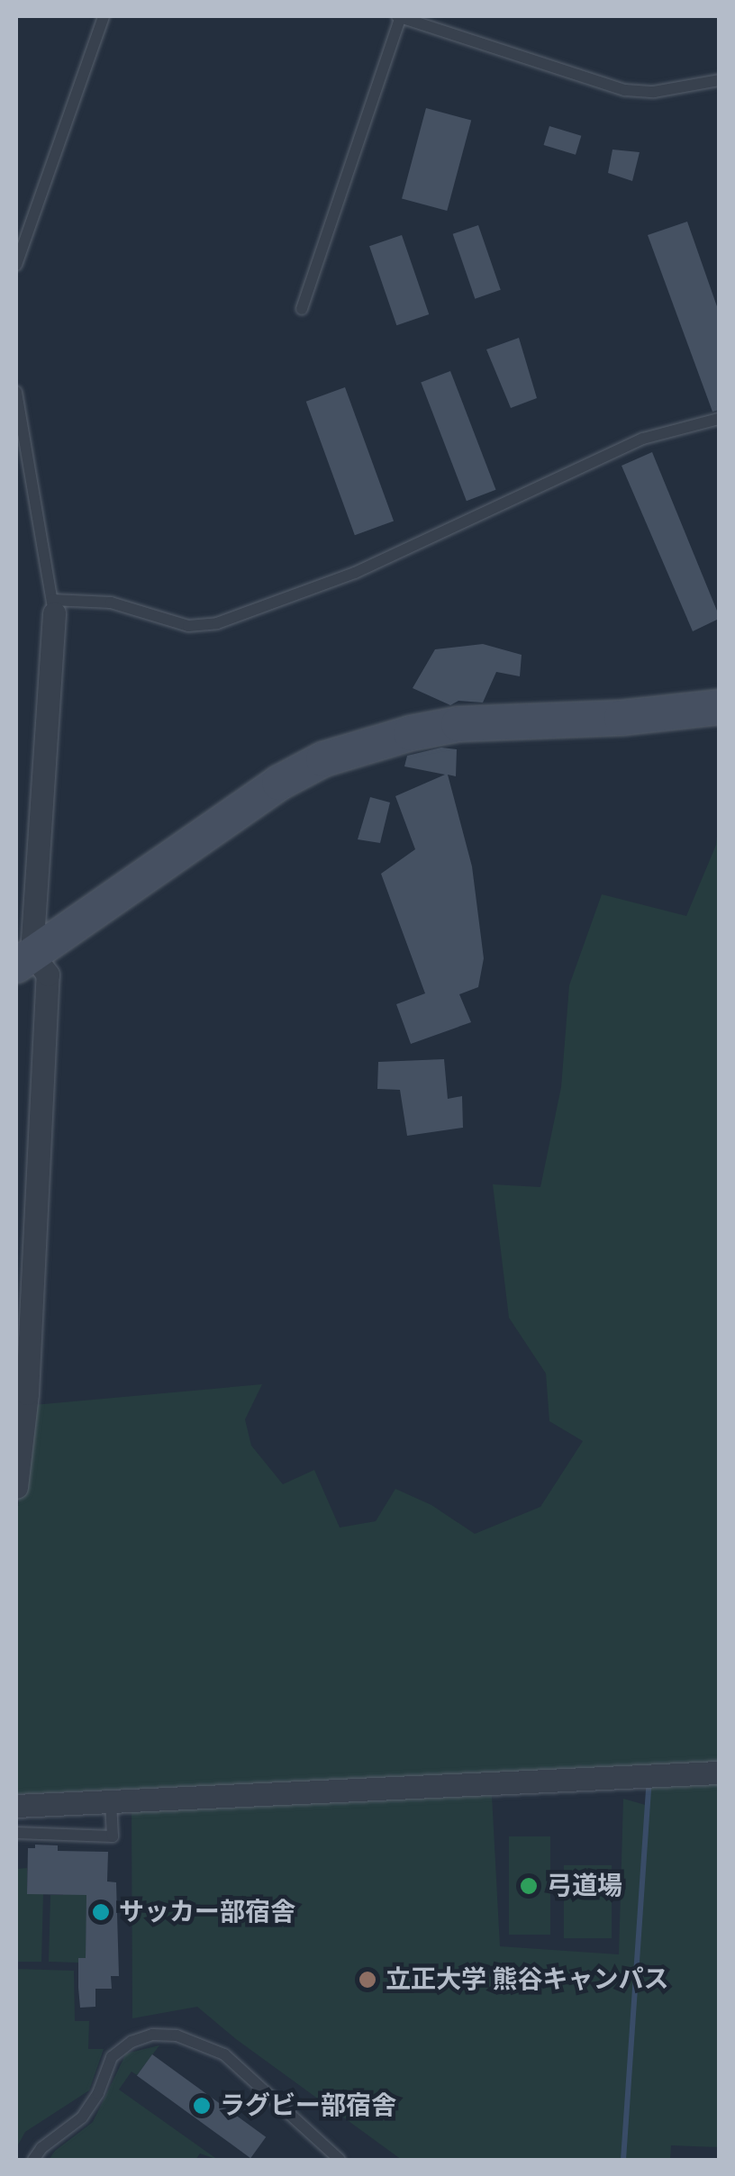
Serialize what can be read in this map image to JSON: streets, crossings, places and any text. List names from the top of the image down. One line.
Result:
{"places":["弓道場","サッカー部宿舎","立正大学 熊谷キャンパス","ラグビー部宿舎"]}
